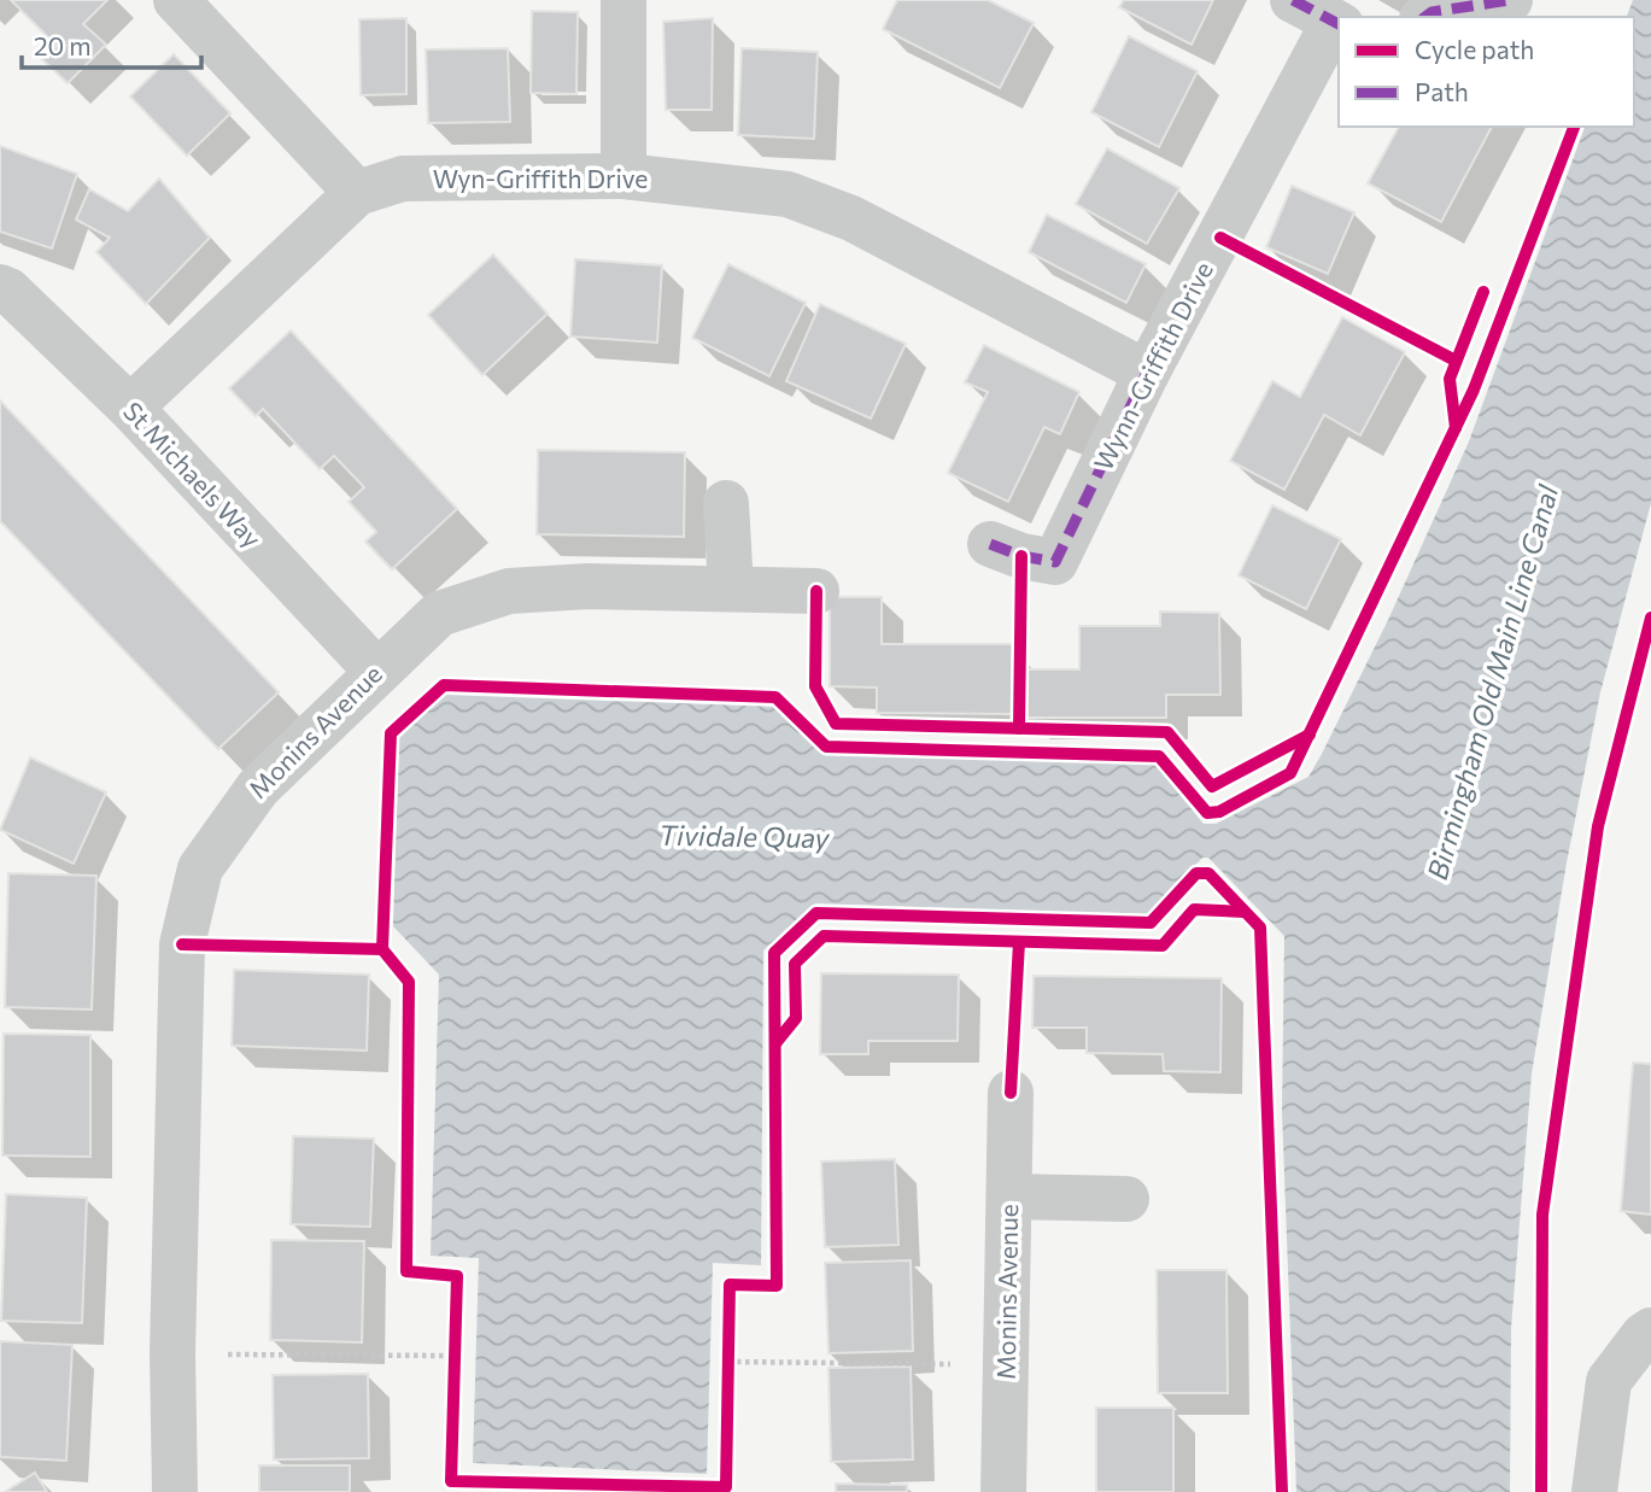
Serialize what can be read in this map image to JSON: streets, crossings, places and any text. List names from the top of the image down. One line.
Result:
{"streets":{"street":["Wyn-Griffith Drive","Wynn-Griffith Drive","St Michaels Way","Monins Avenue"]},"crossings":[["Wyn-Griffith Drive","Wynn-Griffith Drive"],["Wyn-Griffith Drive","St Michaels Way"],["St Michaels Way","Monins Avenue"]],"water":["Birmingham Old Main Line Canal","Tividale Quay"],"legend":["Cycle path","Path"],"scale_bar":"20 m"}
